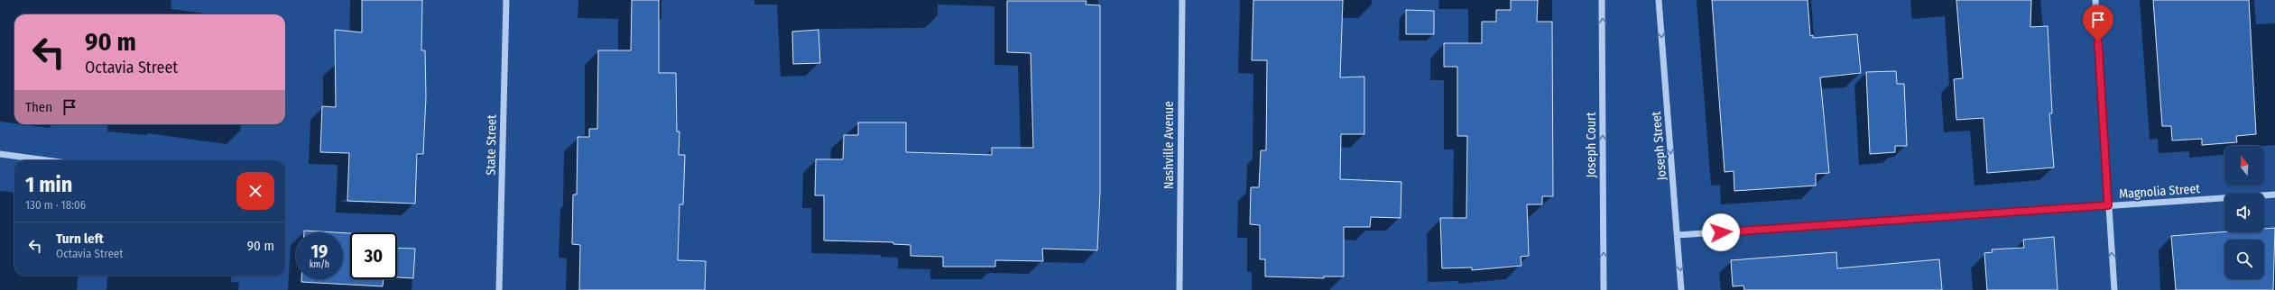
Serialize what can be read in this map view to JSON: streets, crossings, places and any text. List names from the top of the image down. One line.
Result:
{"streets":{"street":["State Street","Nashville Avenue","Joseph Court","Joseph Street","Magnolia Street"]},"crossings":[["Joseph Street","Magnolia Street"]],"one_way":["Joseph Court","Joseph Street"],"north":"top","page":{"turn":["90 m","Octavia Street"],"then":"Then","heading":["1 min","130 m · 18:06"],"list":[{"name":"Turn left","note":"Octavia Street","value":"90 m"}],"speed":"19 km/h","limit":"30"}}
